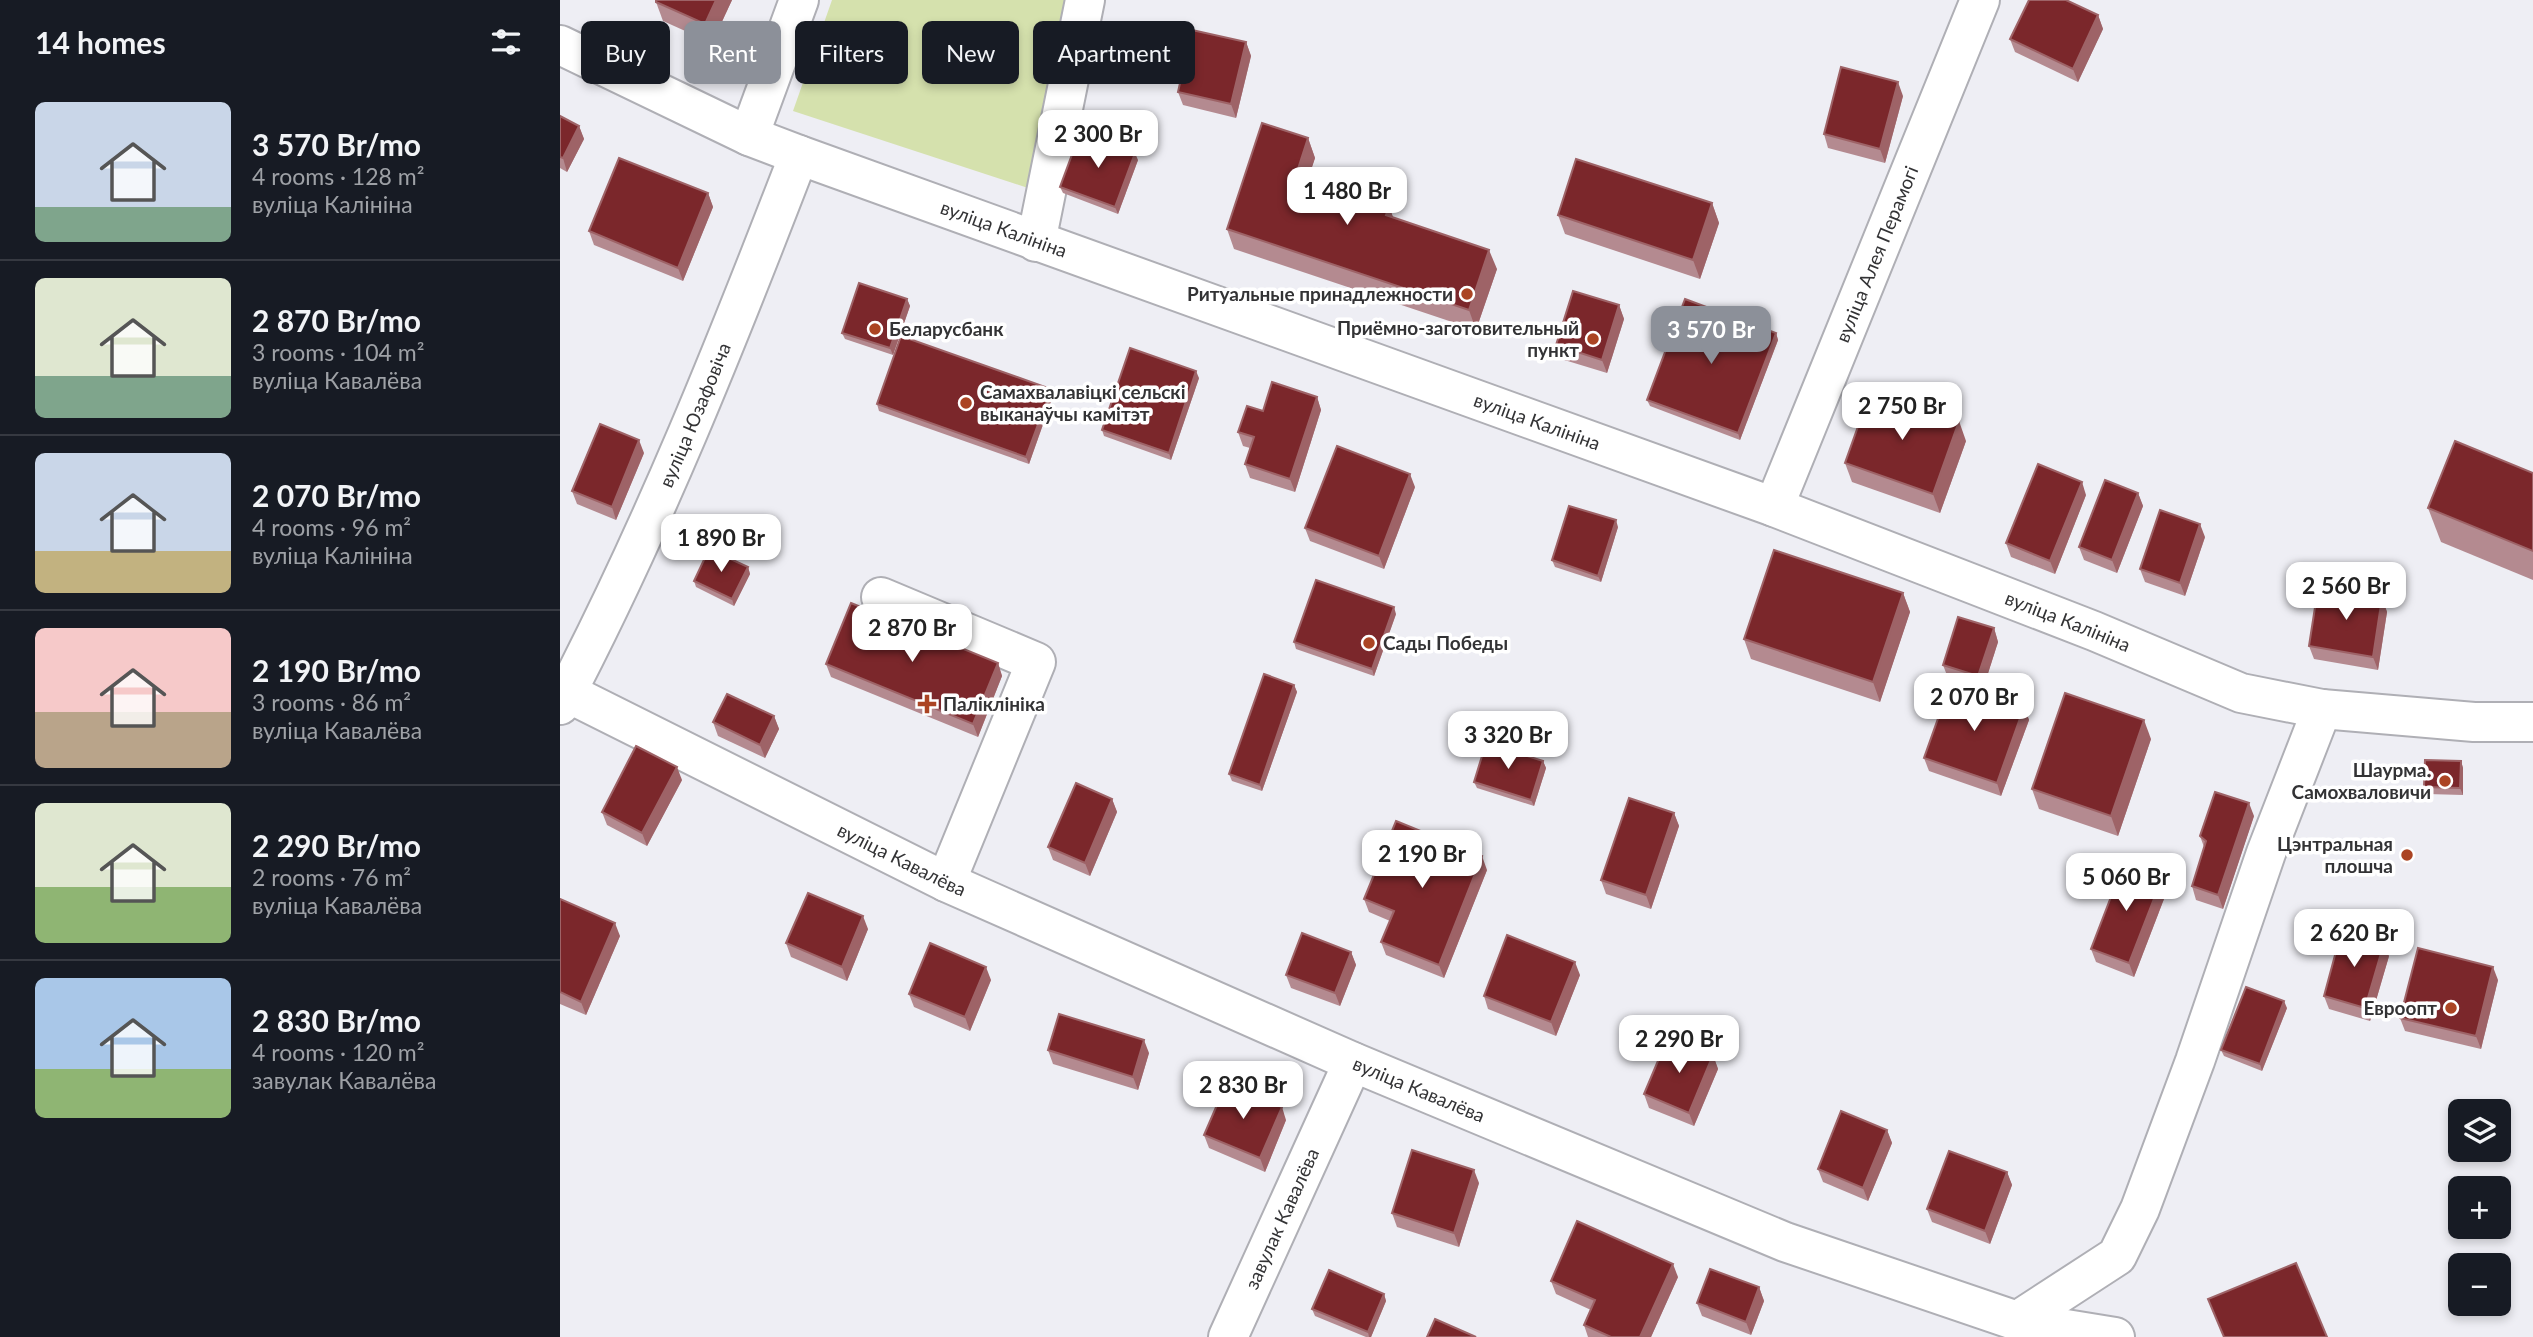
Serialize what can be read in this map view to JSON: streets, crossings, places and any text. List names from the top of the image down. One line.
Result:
{"streets":{"street":["вуліца Калініна","вуліца Алея Перамогі","вуліца Юзафовіча","вуліца Кавалёва","завулак Кавалёва"]},"crossings":[["вуліца Калініна","вуліца Алея Перамогі"],["вуліца Калініна","вуліца Юзафовіча"],["вуліца Юзафовіча","вуліца Кавалёва"],["вуліца Кавалёва","завулак Кавалёва"]],"places":{"other":["Ритуальные принадлежности","Беларусбанк","Приёмно-заготовительный пункт","Самахвалавіцкі сельскі выканаўчы камітэт","Сады Победы","Шаурма. Самохваловичи","Цэнтральная плошча","Евроопт"],"health":["Паліклініка"]},"page":{"heading":"14 homes","chip":["Buy","Rent","Filters","New","Apartment"],"list":[{"name":"3 570 Br/mo","note":"4 rooms · 128 m² · вуліца Калініна"},{"name":"2 870 Br/mo","note":"3 rooms · 104 m² · вуліца Кавалёва"},{"name":"2 070 Br/mo","note":"4 rooms · 96 m² · вуліца Калініна"},{"name":"2 190 Br/mo","note":"3 rooms · 86 m² · вуліца Кавалёва"},{"name":"2 290 Br/mo","note":"2 rooms · 76 m² · вуліца Кавалёва"},{"name":"2 830 Br/mo","note":"4 rooms · 120 m² · завулак Кавалёва"}],"price":["2 300 Br","1 480 Br","3 570 Br","2 750 Br","1 890 Br","2 560 Br","2 870 Br","2 070 Br","3 320 Br","2 190 Br","5 060 Br","2 620 Br","2 290 Br","2 830 Br"],"map_buttons":["+","−"]}}
